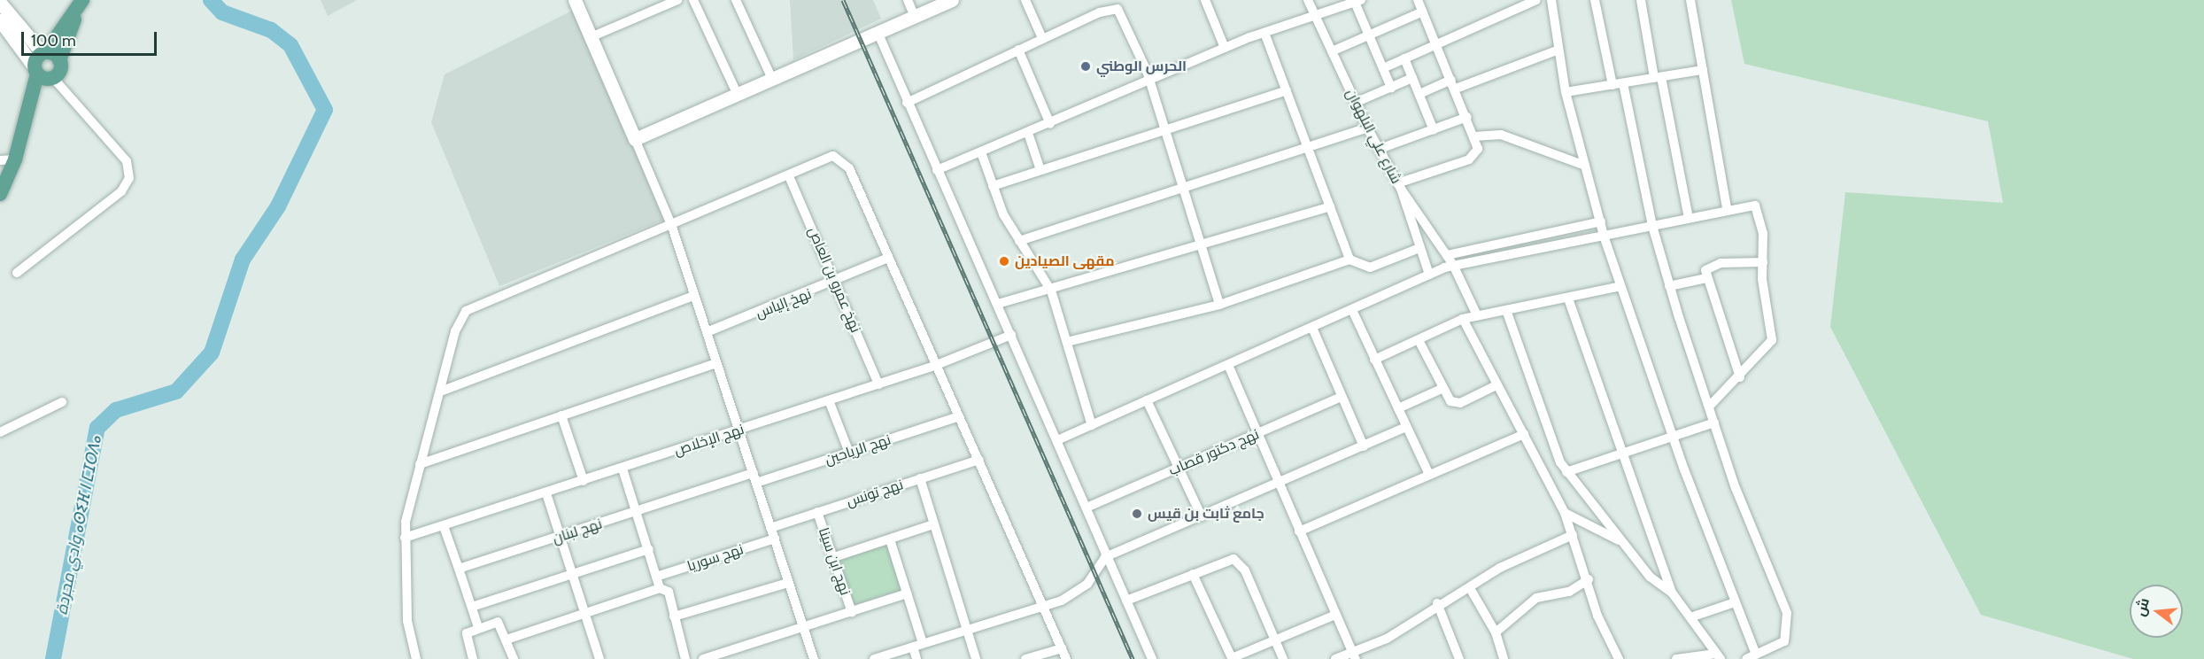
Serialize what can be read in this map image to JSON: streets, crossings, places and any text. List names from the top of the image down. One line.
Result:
{"streets":{"street":["شارع علي البلهوان","نهخ عمرو بن العاص","نهخ إلياس","نهج الإخلاص","نهج الرياحين","نهج دكتور قصاب","نهج تونس","نهج لبنان","نهج سوريا","نهج ابن سينا"]},"crossings":[["نهخ عمرو بن العاص","نهخ إلياس"],["نهخ عمرو بن العاص","نهج الإخلاص"],["نهج الرياحين","نهج لبنان"],["نهج تونس","نهج ابن سينا"]],"water":["وادي مجردة ⴰⵙⵉⴼ ⵏ ⵎⵊⵔⴷⴰ"],"places":["الحرس الوطني","مقهى الصيادين","جامع ثابت بن قیس"],"scale_bar":"100 m","north":"left"}
